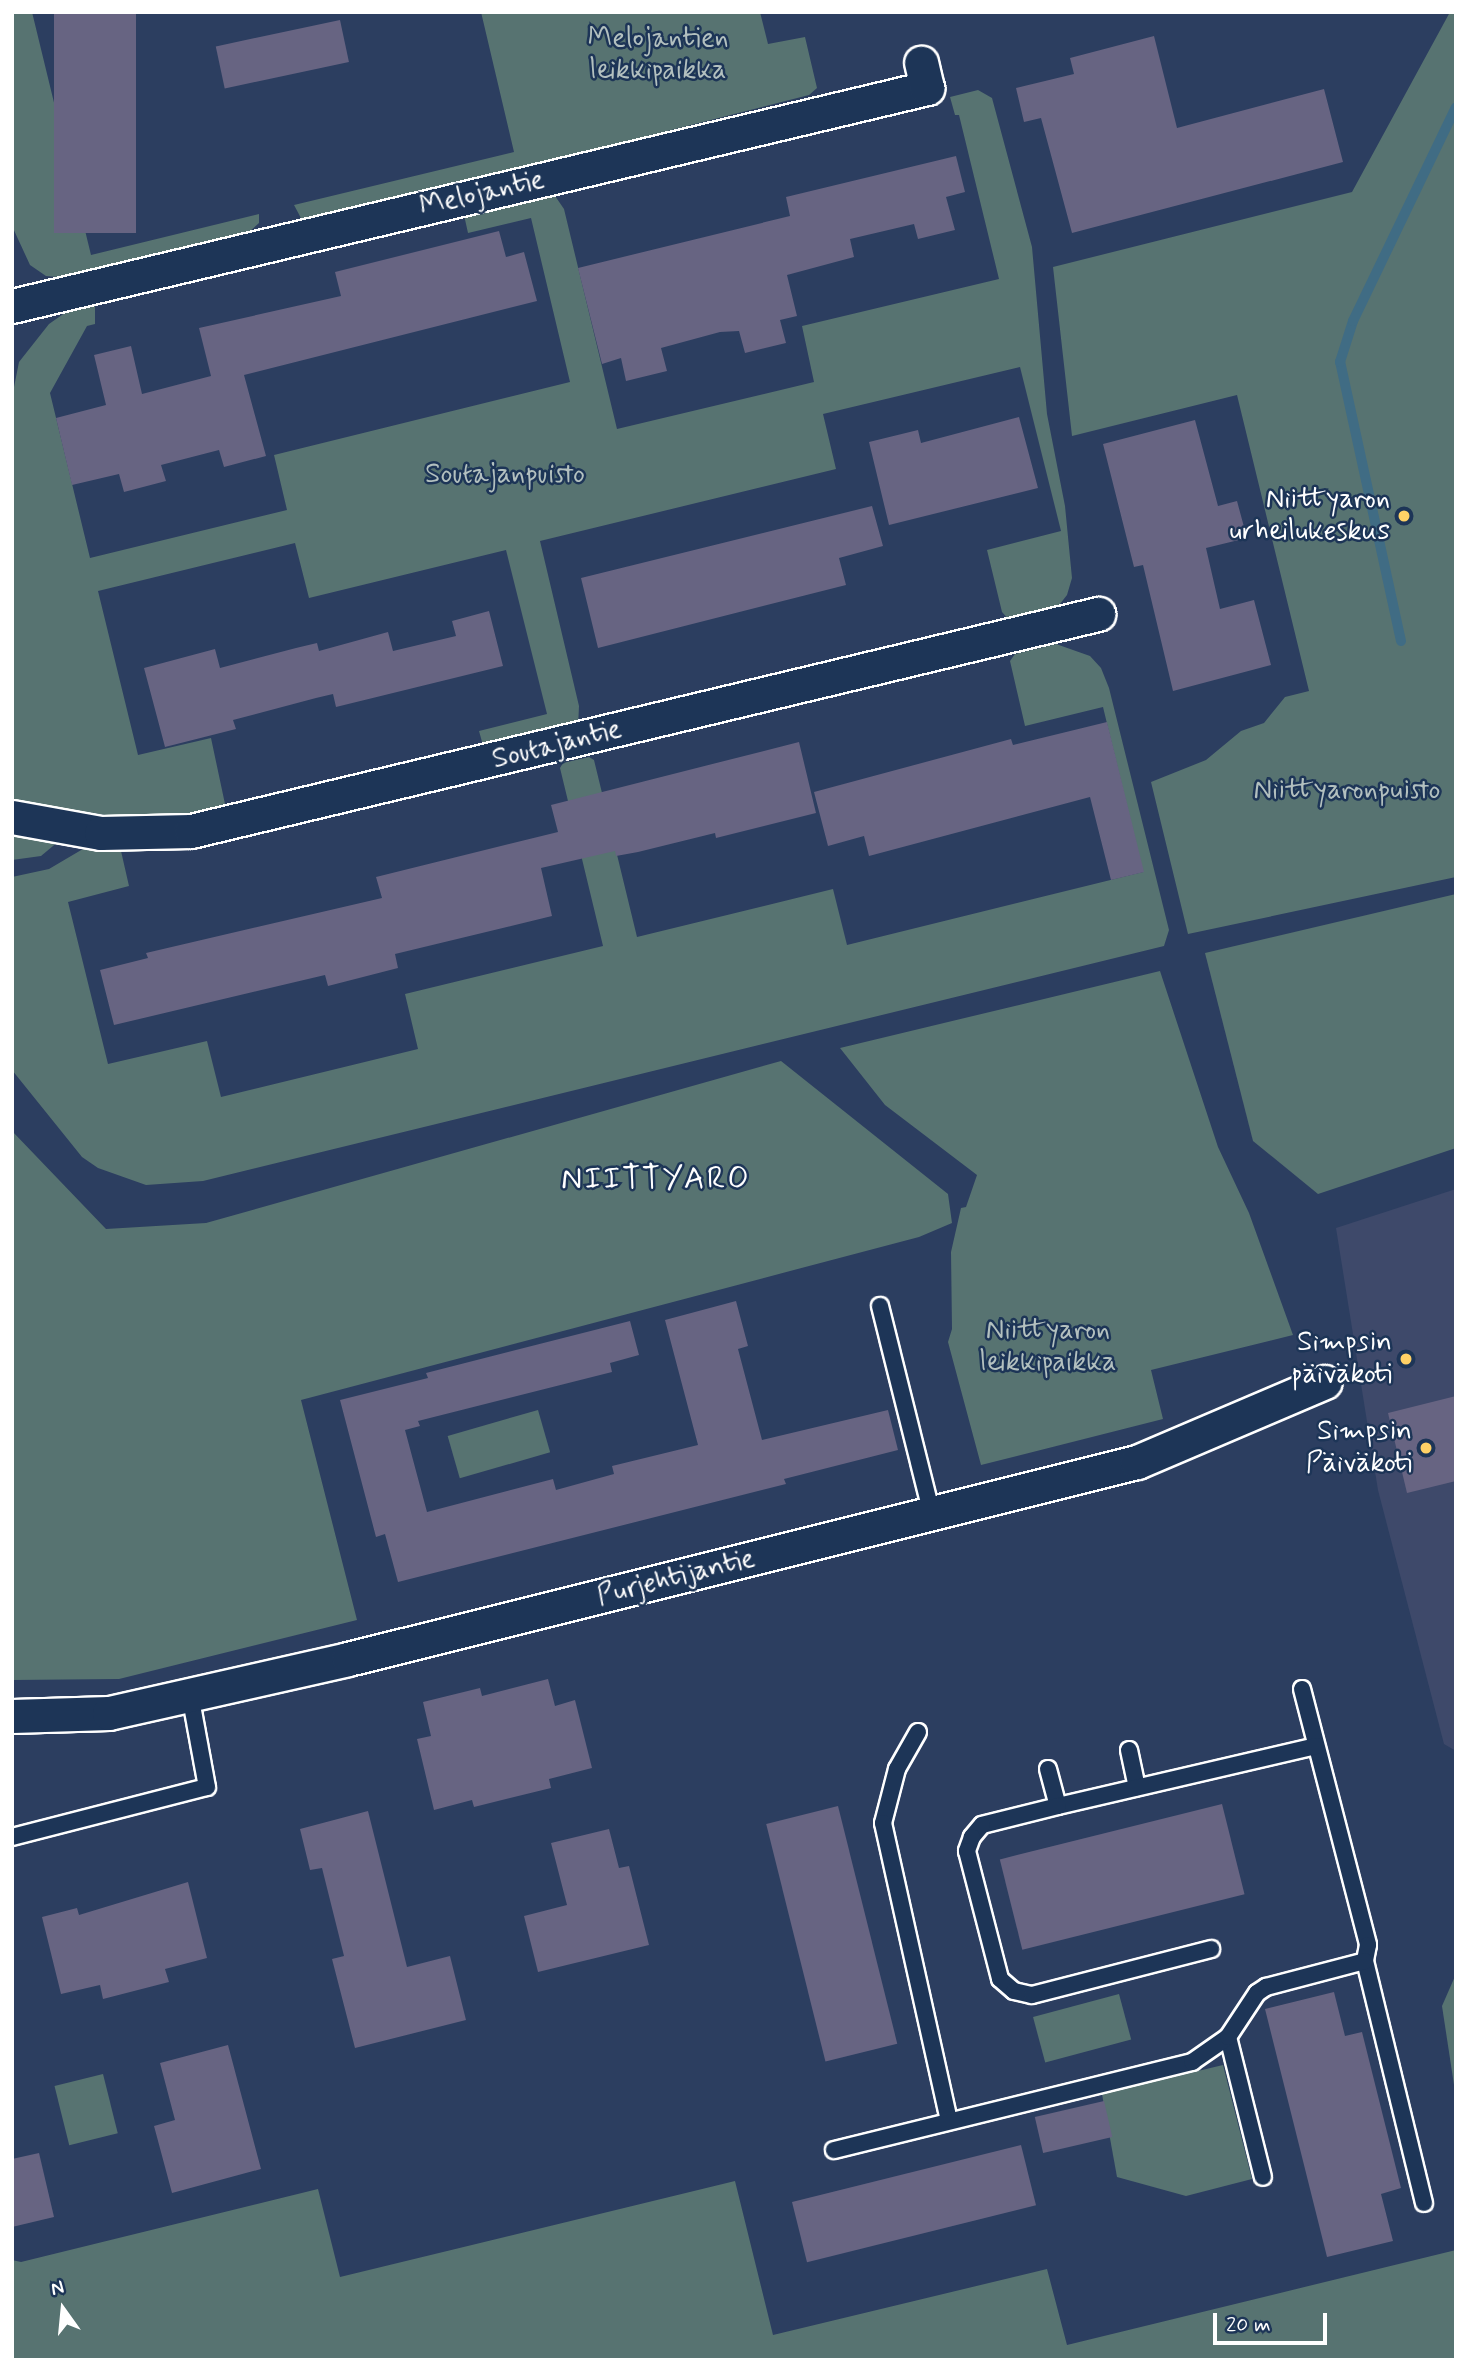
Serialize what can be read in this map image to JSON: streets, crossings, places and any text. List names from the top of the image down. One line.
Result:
{"streets":{"street":["Melojantie","Soutajantie","Purjehtijantie"]},"districts":["NIITTYARO"],"parks":["Melojantien leikkipaikka","Soutajanpuisto","Niittyaronpuisto","Niittyaron leikkipaikka"],"places":["Niittyaron urheilukeskus","Simpsin päiväkoti","Simpsin Päiväkoti"],"scale_bar":"20 m","north":"top"}
